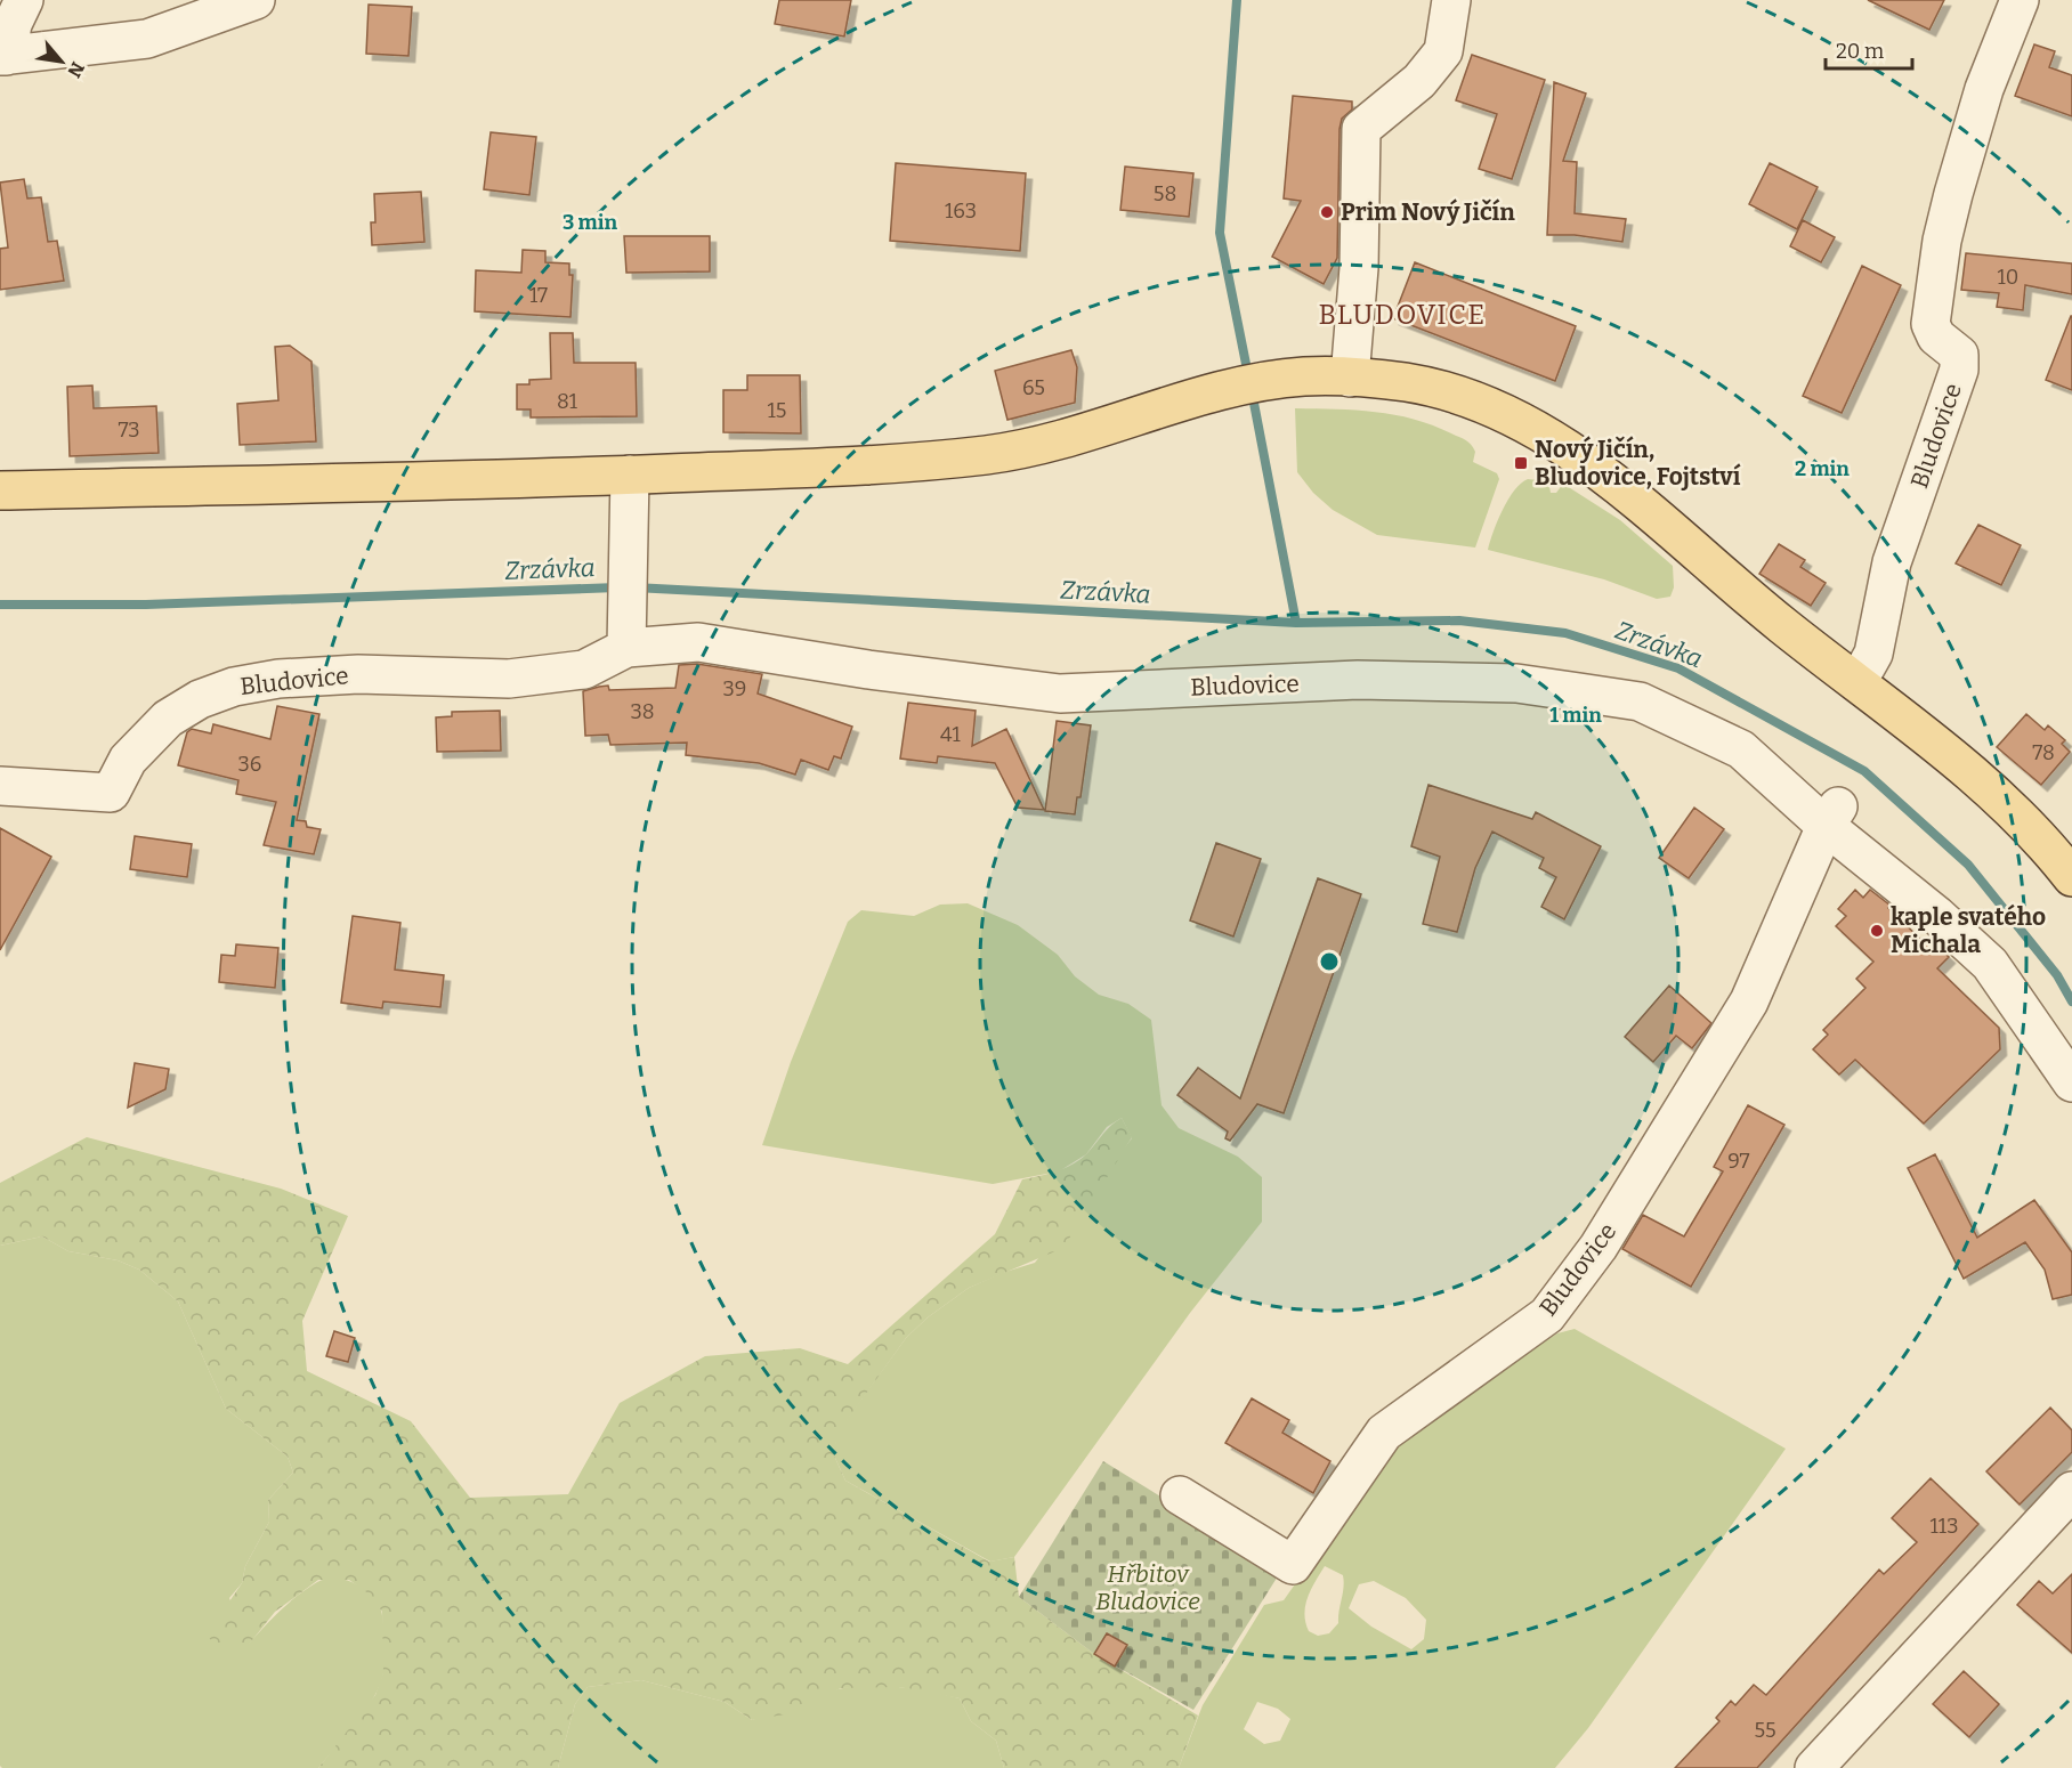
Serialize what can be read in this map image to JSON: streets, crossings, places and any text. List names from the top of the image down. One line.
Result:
{"streets":{"street":["Bludovice"]},"districts":["BLUDOVICE"],"water":["Zrzávka"],"parks":["Hřbitov Bludovice"],"places":{"other":["Prim Nový Jičín","kaple svatého Michala"],"transit":["Nový Jičín, Bludovice, Fojtství"]},"house_numbers":["58","163","10","17","65","81","15","73","39","38","41","78","36","97","113","55"],"scale_bar":"20 m","north":"bottom right","rings":["3 min","2 min","1 min"]}
